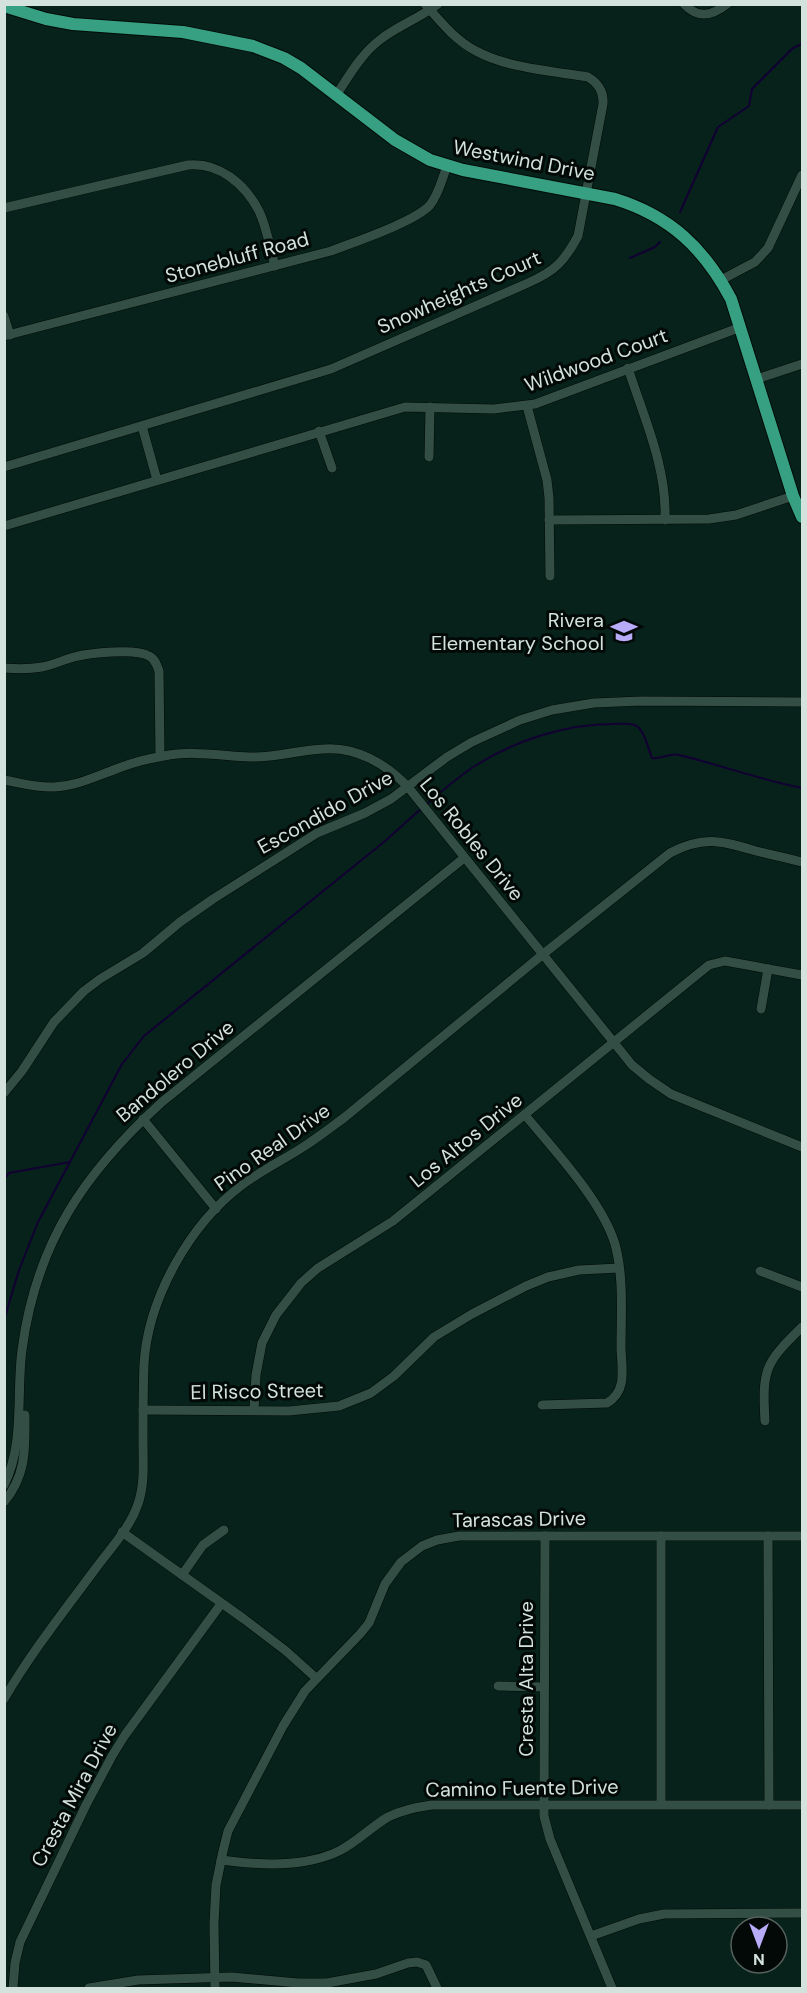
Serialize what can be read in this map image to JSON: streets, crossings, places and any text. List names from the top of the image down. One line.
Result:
{"streets":{"main road":["Westwind Drive"],"street":["Stonebluff Road","Snowheights Court","Wildwood Court","Escondido Drive","Los Robles Drive","Bandolero Drive","Los Altos Drive","Pino Real Drive","El Risco Street","Tarascas Drive","Cresta Alta Drive","Camino Fuente Drive","Cresta Mira Drive"]},"crossings":[["Westwind Drive","Stonebluff Road"],["Westwind Drive","Snowheights Court"],["Westwind Drive","Wildwood Court"],["Escondido Drive","Los Robles Drive"],["Los Robles Drive","Bandolero Drive"],["Los Robles Drive","Los Altos Drive"],["Los Robles Drive","Pino Real Drive"],["Los Altos Drive","El Risco Street"],["Pino Real Drive","El Risco Street"],["Tarascas Drive","Cresta Alta Drive"],["Tarascas Drive","Camino Fuente Drive"],["Cresta Alta Drive","Camino Fuente Drive"]],"places":{"school or university":["Rivera Elementary School"]},"north":"bottom"}
